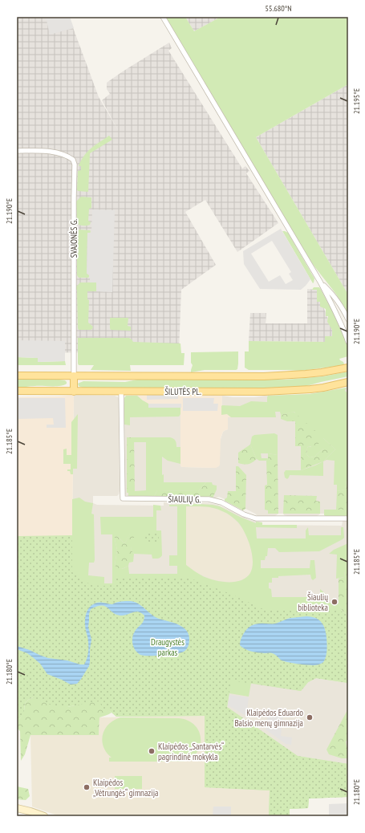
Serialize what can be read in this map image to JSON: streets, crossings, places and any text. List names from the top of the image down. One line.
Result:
{"streets":{"main road":["ŠILUTĖS PL."],"street":["SVAJONĖS G.","ŠIAULIŲ G."]},"crossings":[["SVAJONĖS G.","ŠILUTĖS PL."],["ŠILUTĖS PL.","ŠIAULIŲ G."]],"parks":["Draugystės parkas"],"places":["Šiaulių biblioteka","Klaipėdos Eduardo Balsio menų gimnazija","Klaipėdos „Santarvės“ pagrindinė mokykla","Klaipėdos „Vėtrungės“ gimnazija"],"coordinates":["55.680°N","21.195°E","21.190°E","21.185°E","21.180°E"]}
